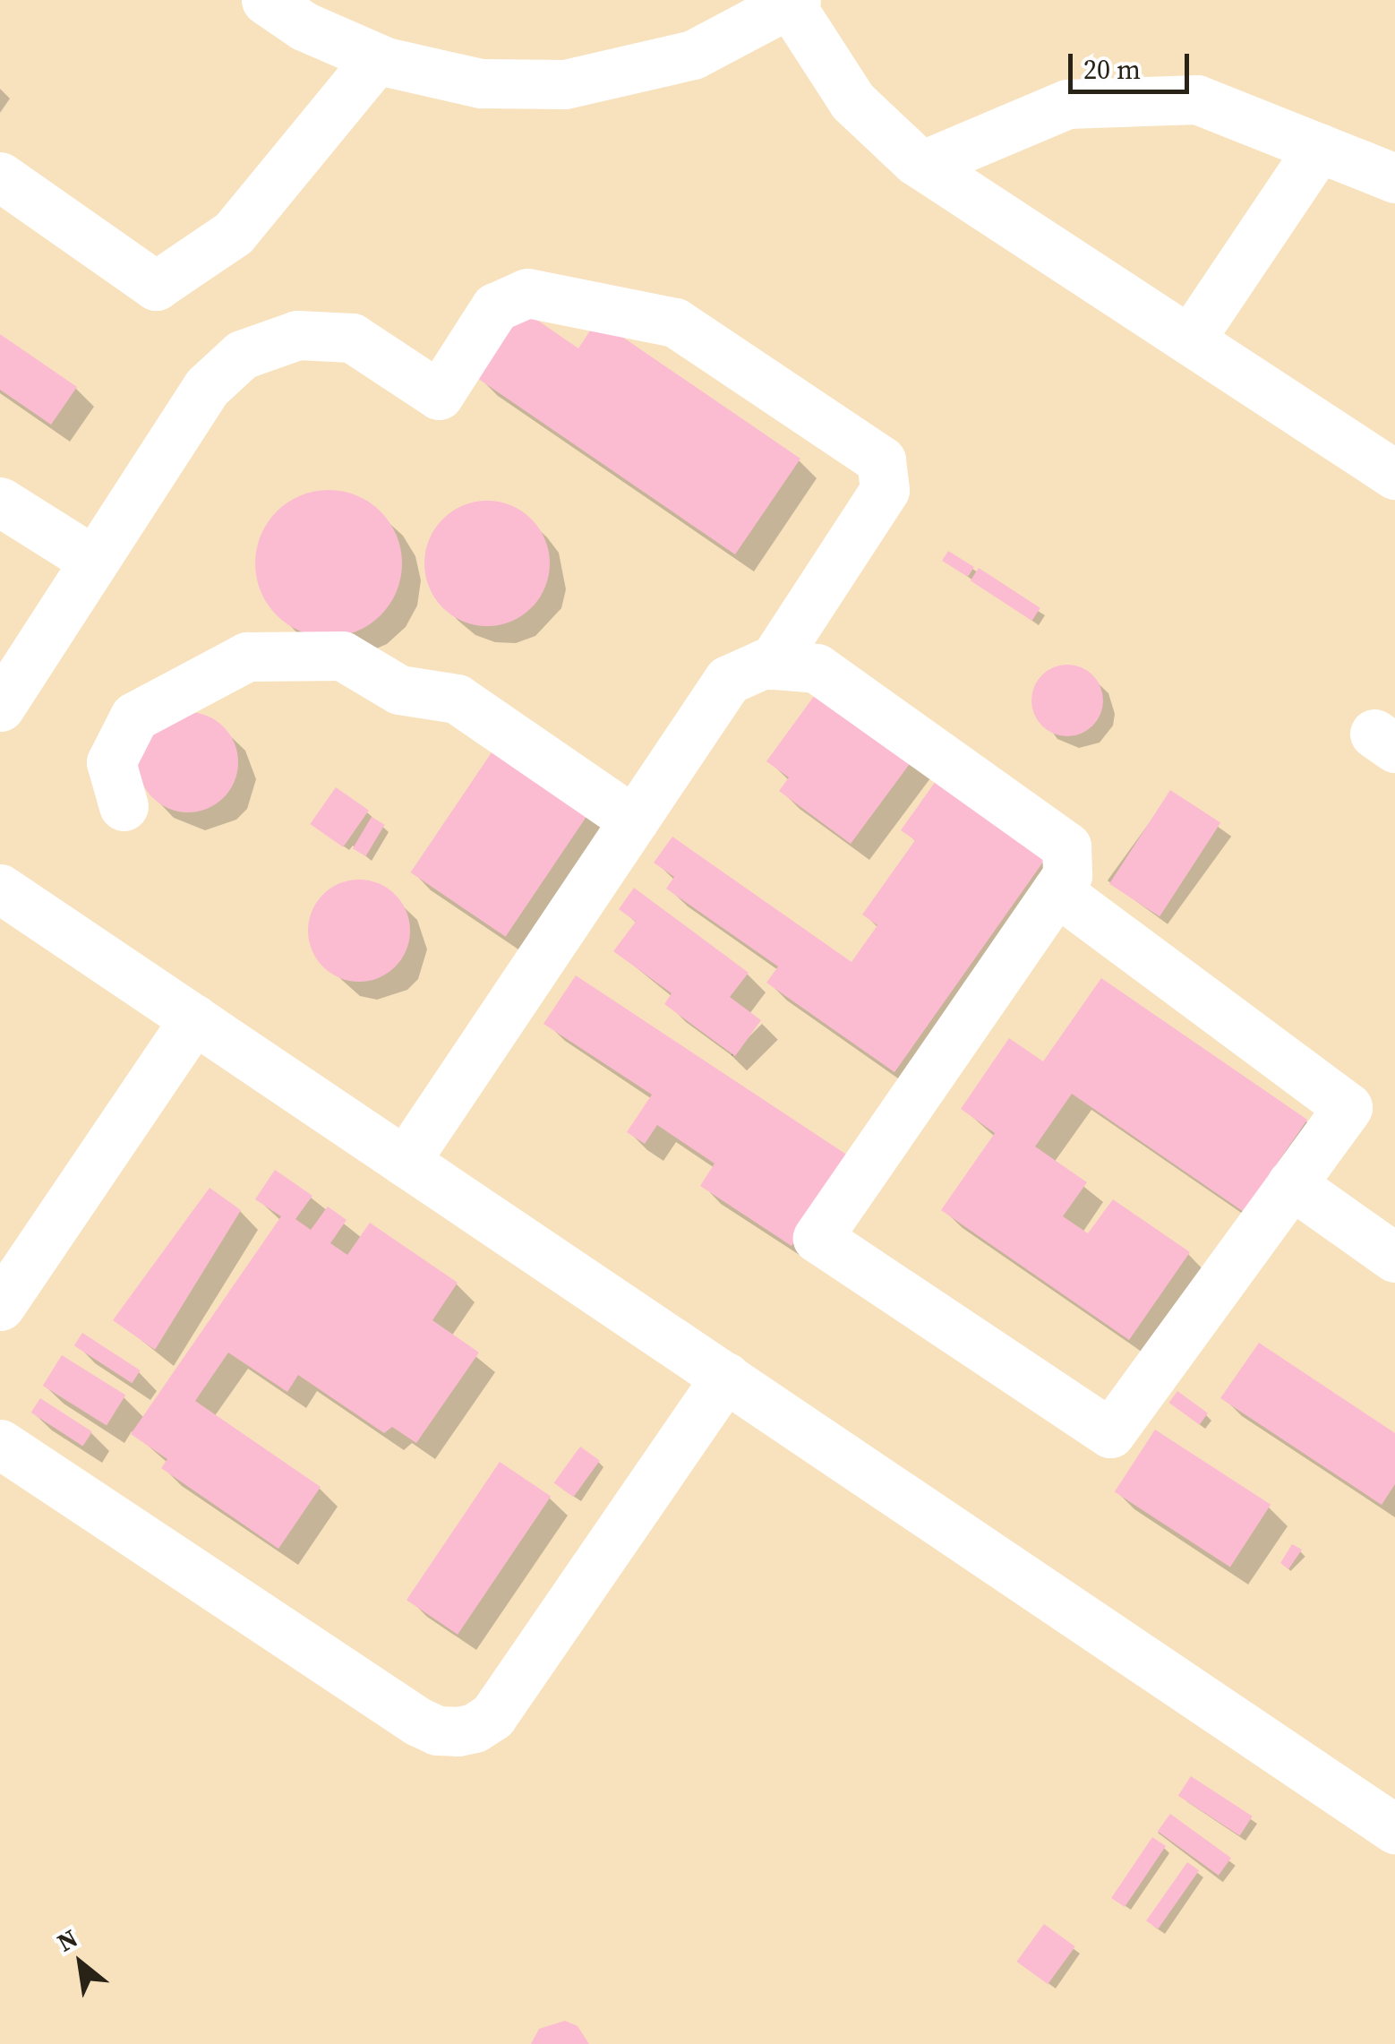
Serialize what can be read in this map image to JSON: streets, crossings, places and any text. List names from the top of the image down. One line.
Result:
{"scale_bar":"20 m","north":"top left"}
